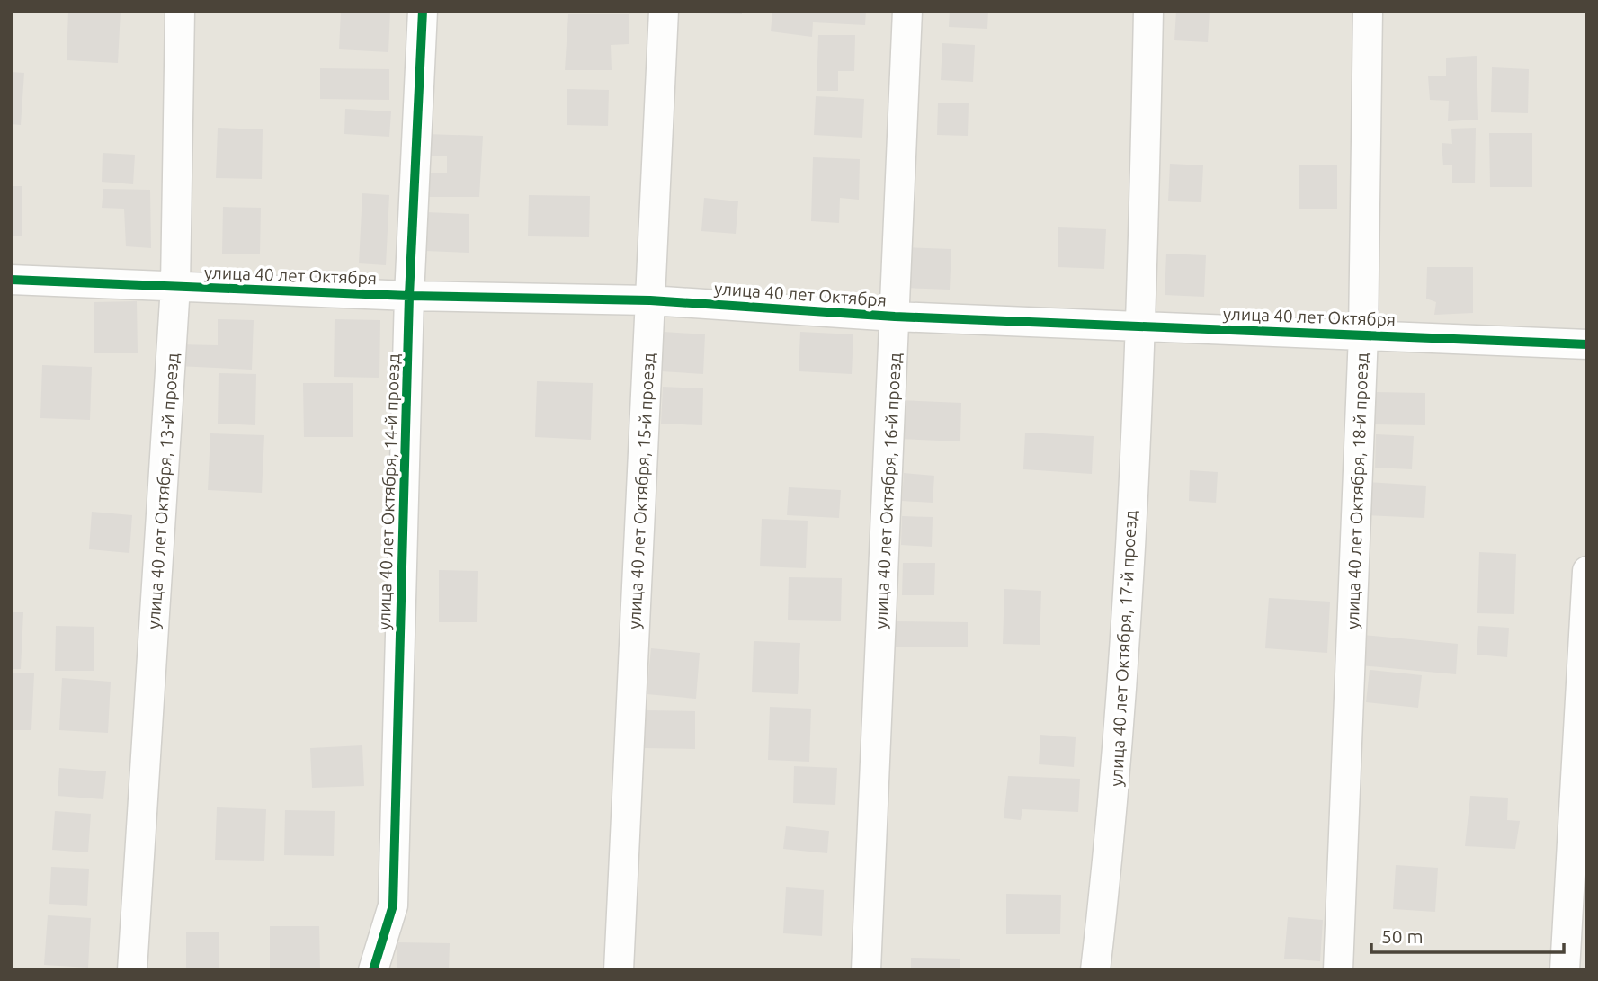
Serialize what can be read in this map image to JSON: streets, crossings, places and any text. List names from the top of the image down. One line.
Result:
{"streets":{"street":["улица 40 лет Октября","улица 40 лет Октября, 13-й проезд","улица 40 лет Октября, 15-й проезд","улица 40 лет Октября, 16-й проезд","улица 40 лет Октября, 18-й проезд","улица 40 лет Октября, 14-й проезд","улица 40 лет Октября, 17-й проезд"]},"crossings":[["улица 40 лет Октября","улица 40 лет Октября, 13-й проезд"],["улица 40 лет Октября","улица 40 лет Октября, 15-й проезд"],["улица 40 лет Октября","улица 40 лет Октября, 16-й проезд"],["улица 40 лет Октября","улица 40 лет Октября, 18-й проезд"],["улица 40 лет Октября","улица 40 лет Октября, 14-й проезд"],["улица 40 лет Октября","улица 40 лет Октября, 17-й проезд"]],"scale_bar":"50 m"}
